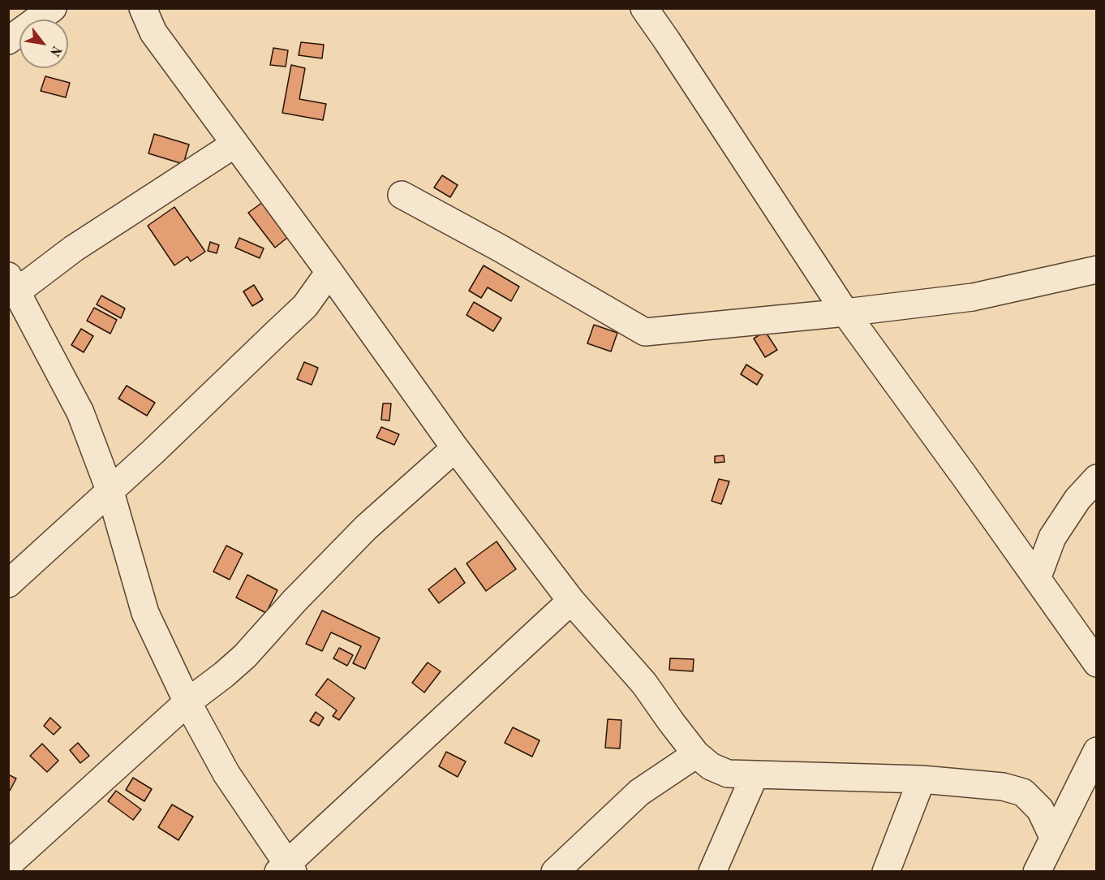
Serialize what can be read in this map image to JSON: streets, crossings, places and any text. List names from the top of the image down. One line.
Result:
{"north":"bottom right"}
